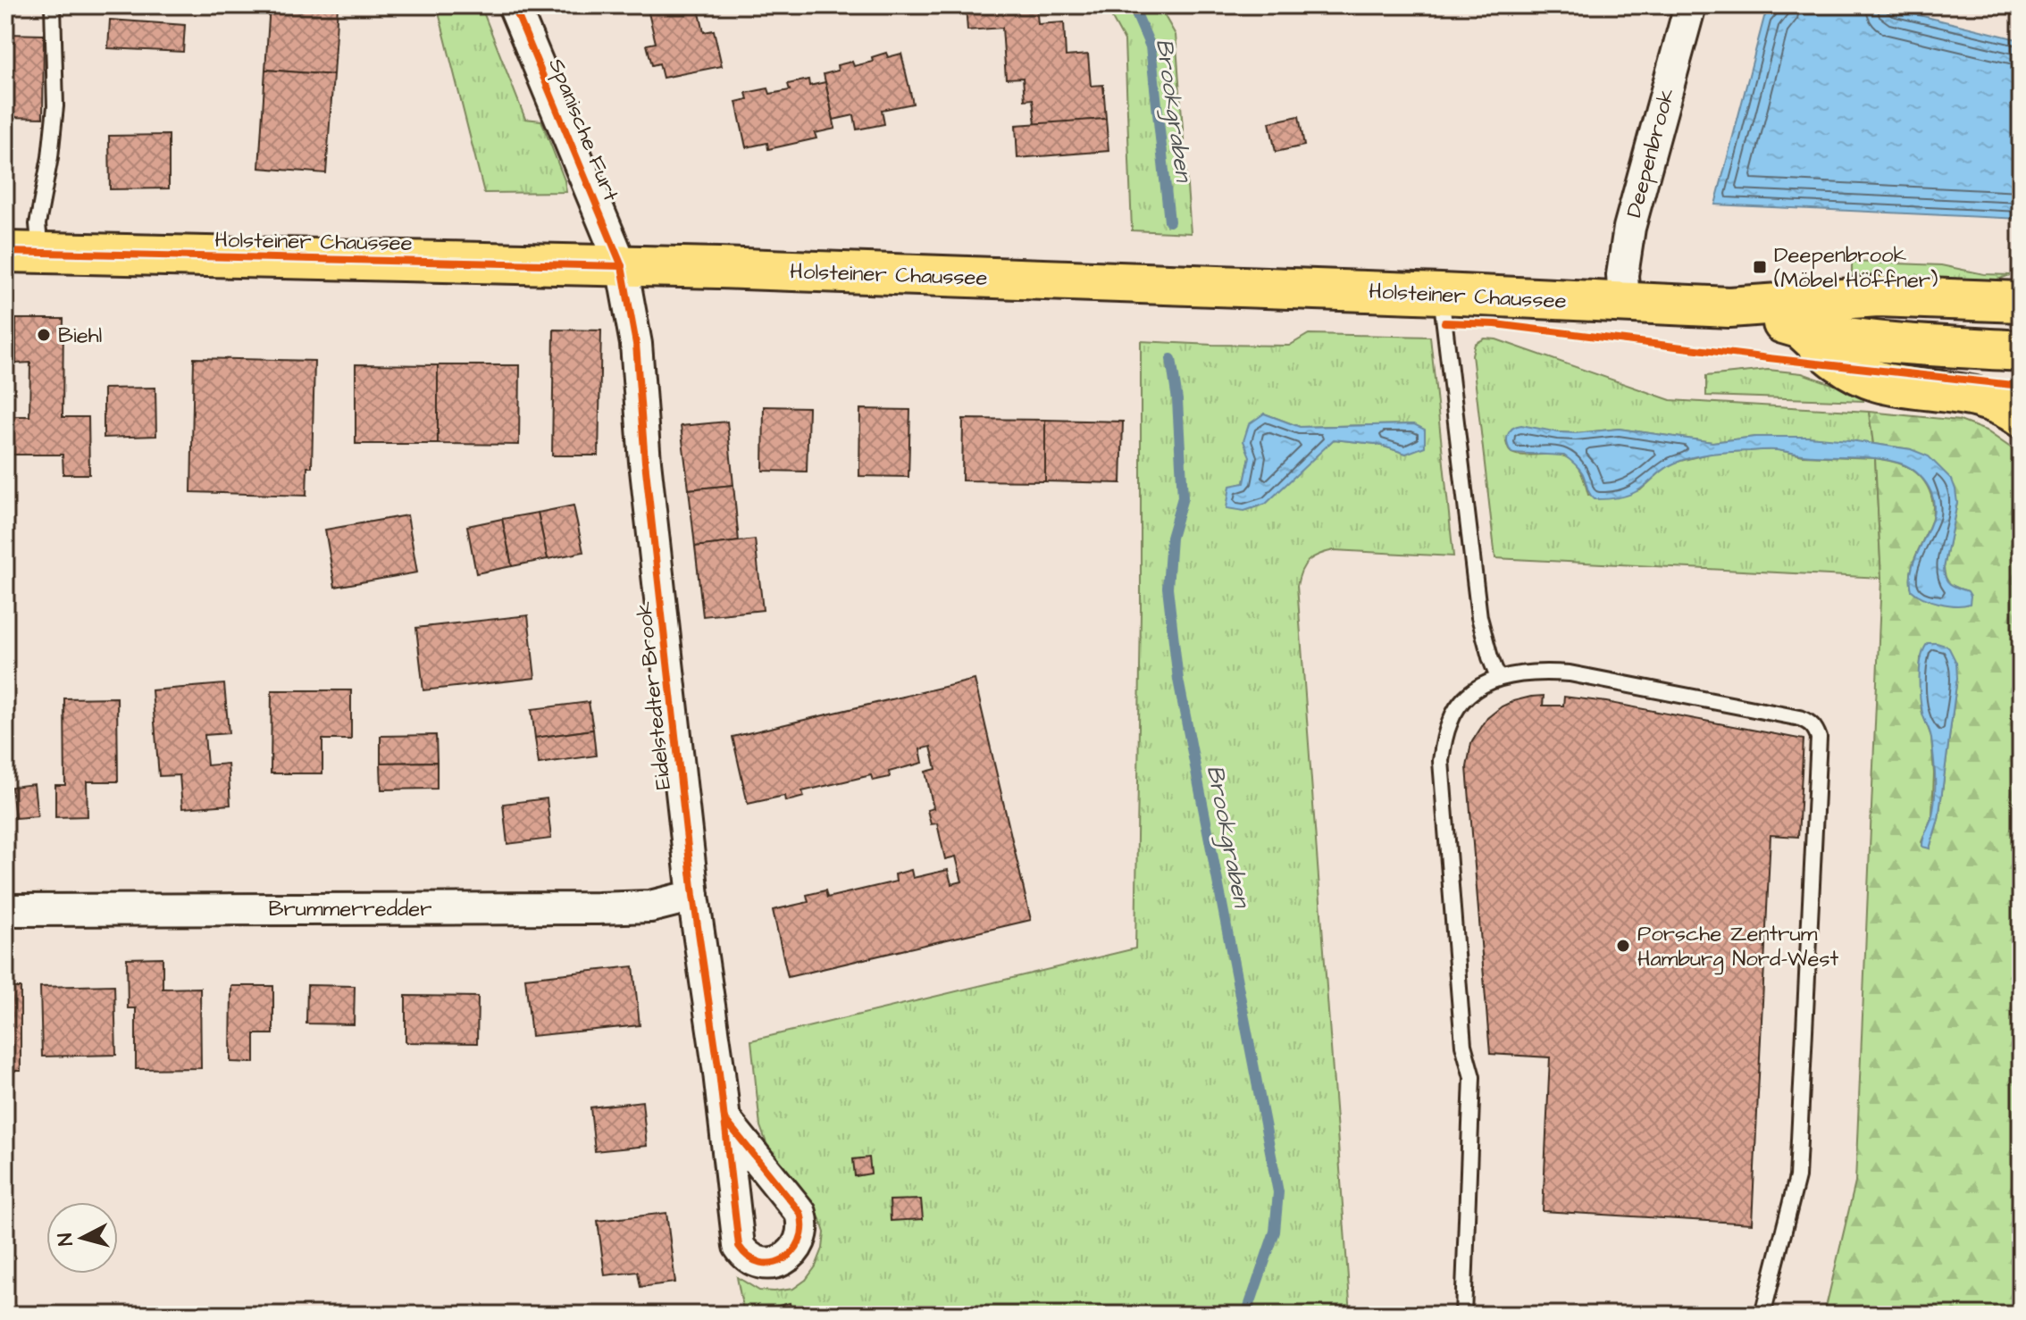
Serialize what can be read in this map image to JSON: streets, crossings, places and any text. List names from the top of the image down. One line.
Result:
{"streets":{"main road":["Holsteiner Chaussee"],"street":["Spanische Furt","Deepenbrook","Eidelstedter Brook","Brummerredder"]},"crossings":[["Spanische Furt","Holsteiner Chaussee"],["Spanische Furt","Eidelstedter Brook"],["Deepenbrook","Holsteiner Chaussee"],["Holsteiner Chaussee","Eidelstedter Brook"],["Eidelstedter Brook","Brummerredder"]],"water":["Brookgraben"],"places":{"transit":["Deepenbrook (Möbel Höffner)"],"other":["Biehl","Porsche Zentrum Hamburg Nord-West"]},"north":"left"}
